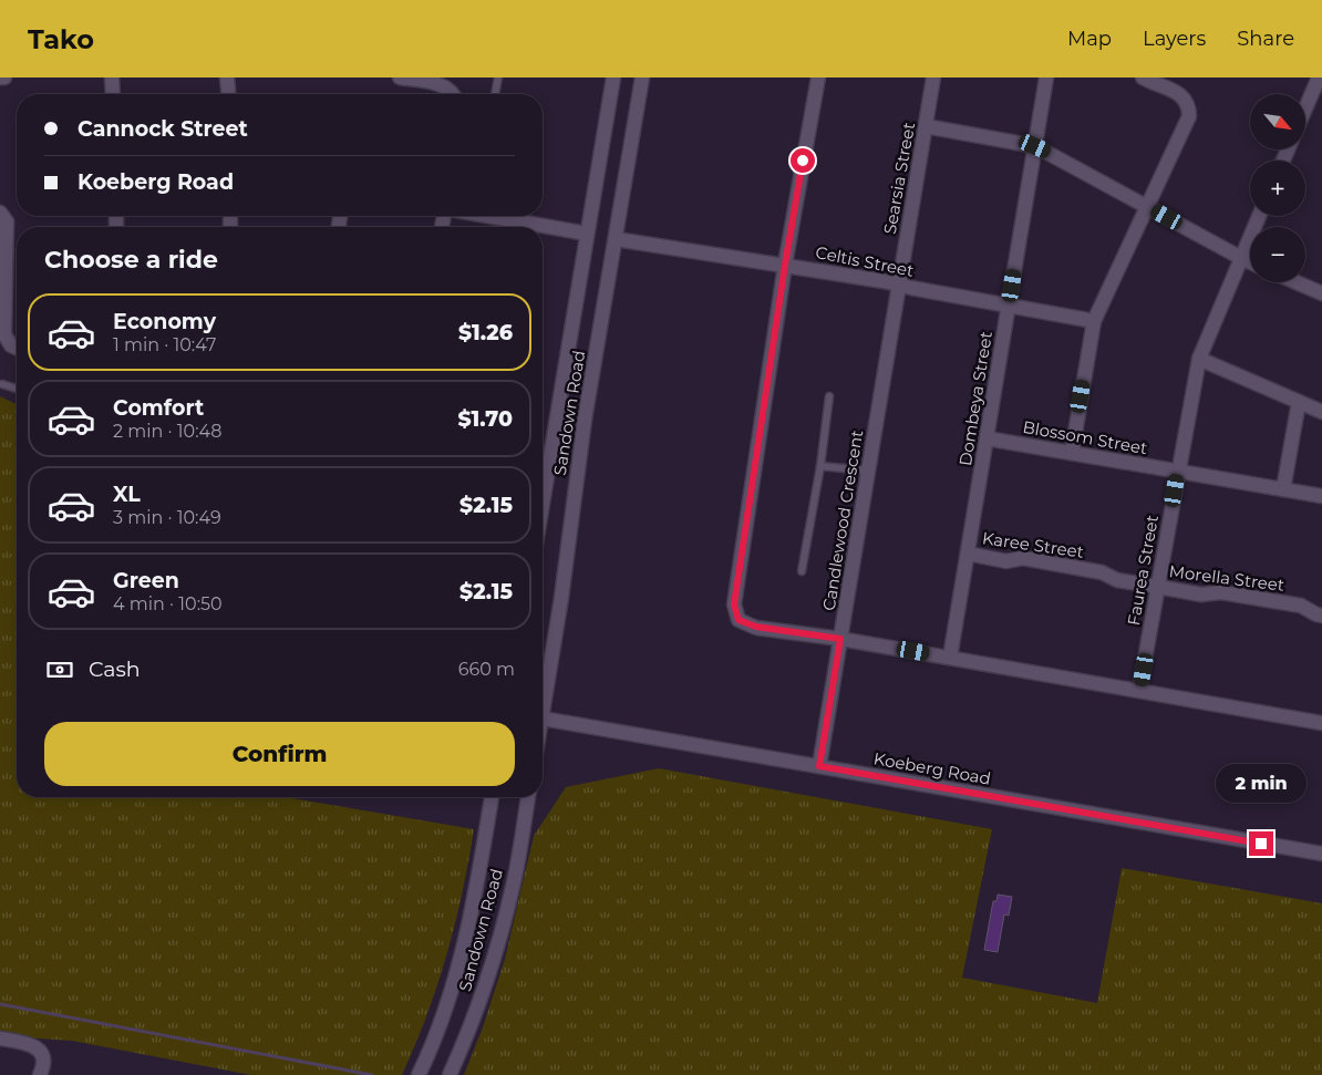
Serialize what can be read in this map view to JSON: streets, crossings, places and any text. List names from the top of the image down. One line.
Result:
{"streets":{"street":["Searsia Street","Celtis Street","Dombeya Street","Sandown Road","Blossom Street","Candlewood Crescent","Karee Street","Faurea Street","Morella Street","Koeberg Road"]},"crossings":[["Searsia Street","Celtis Street"],["Searsia Street","Candlewood Crescent"],["Celtis Street","Dombeya Street"],["Celtis Street","Sandown Road"],["Celtis Street","Candlewood Crescent"],["Dombeya Street","Blossom Street"],["Dombeya Street","Karee Street"],["Blossom Street","Faurea Street"],["Candlewood Crescent","Koeberg Road"],["Karee Street","Faurea Street"],["Karee Street","Morella Street"],["Faurea Street","Morella Street"]],"north":"bottom right","page":{"header":"Tako","nav":["Map","Layers","Share"],"map_buttons":["+","−"],"banner":["Cannock Street","Koeberg Road"],"heading":"Choose a ride","list":[{"name":"Economy","note":"1 min · 10:47","value":"$1.26"},{"name":"Comfort","note":"2 min · 10:48","value":"$1.70"},{"name":"XL","note":"3 min · 10:49","value":"$2.15"},{"name":"Green","note":"4 min · 10:50","value":"$2.15"}],"pay":["Cash","660 m"],"buttons":"Confirm","bubble":"2 min"}}
